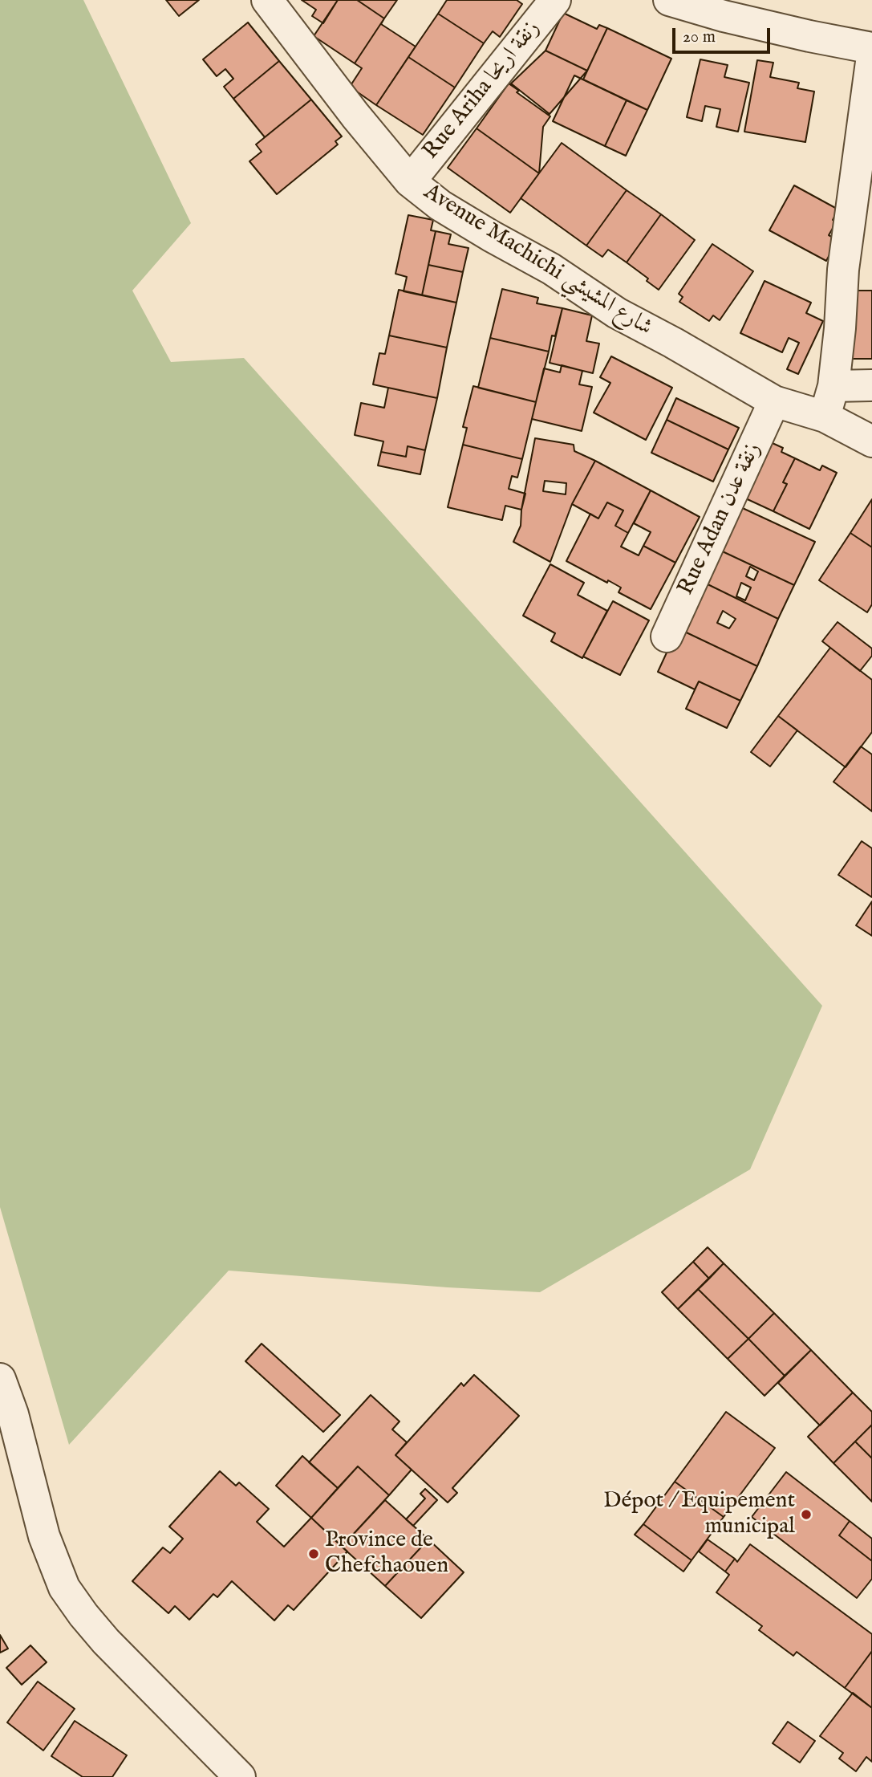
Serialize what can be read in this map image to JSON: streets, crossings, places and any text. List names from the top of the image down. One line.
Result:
{"streets":{"street":["Rue Ariha زنقة اريحا","Avenue Machichi شارع المشيشي","Rue Adan زنقة عدن"]},"crossings":[["Rue Ariha زنقة اريحا","Avenue Machichi شارع المشيشي"],["Avenue Machichi شارع المشيشي","Rue Adan زنقة عدن"]],"places":["Dépot / Equipement municipal","Province de Chefchaouen"],"scale_bar":"20 m"}
